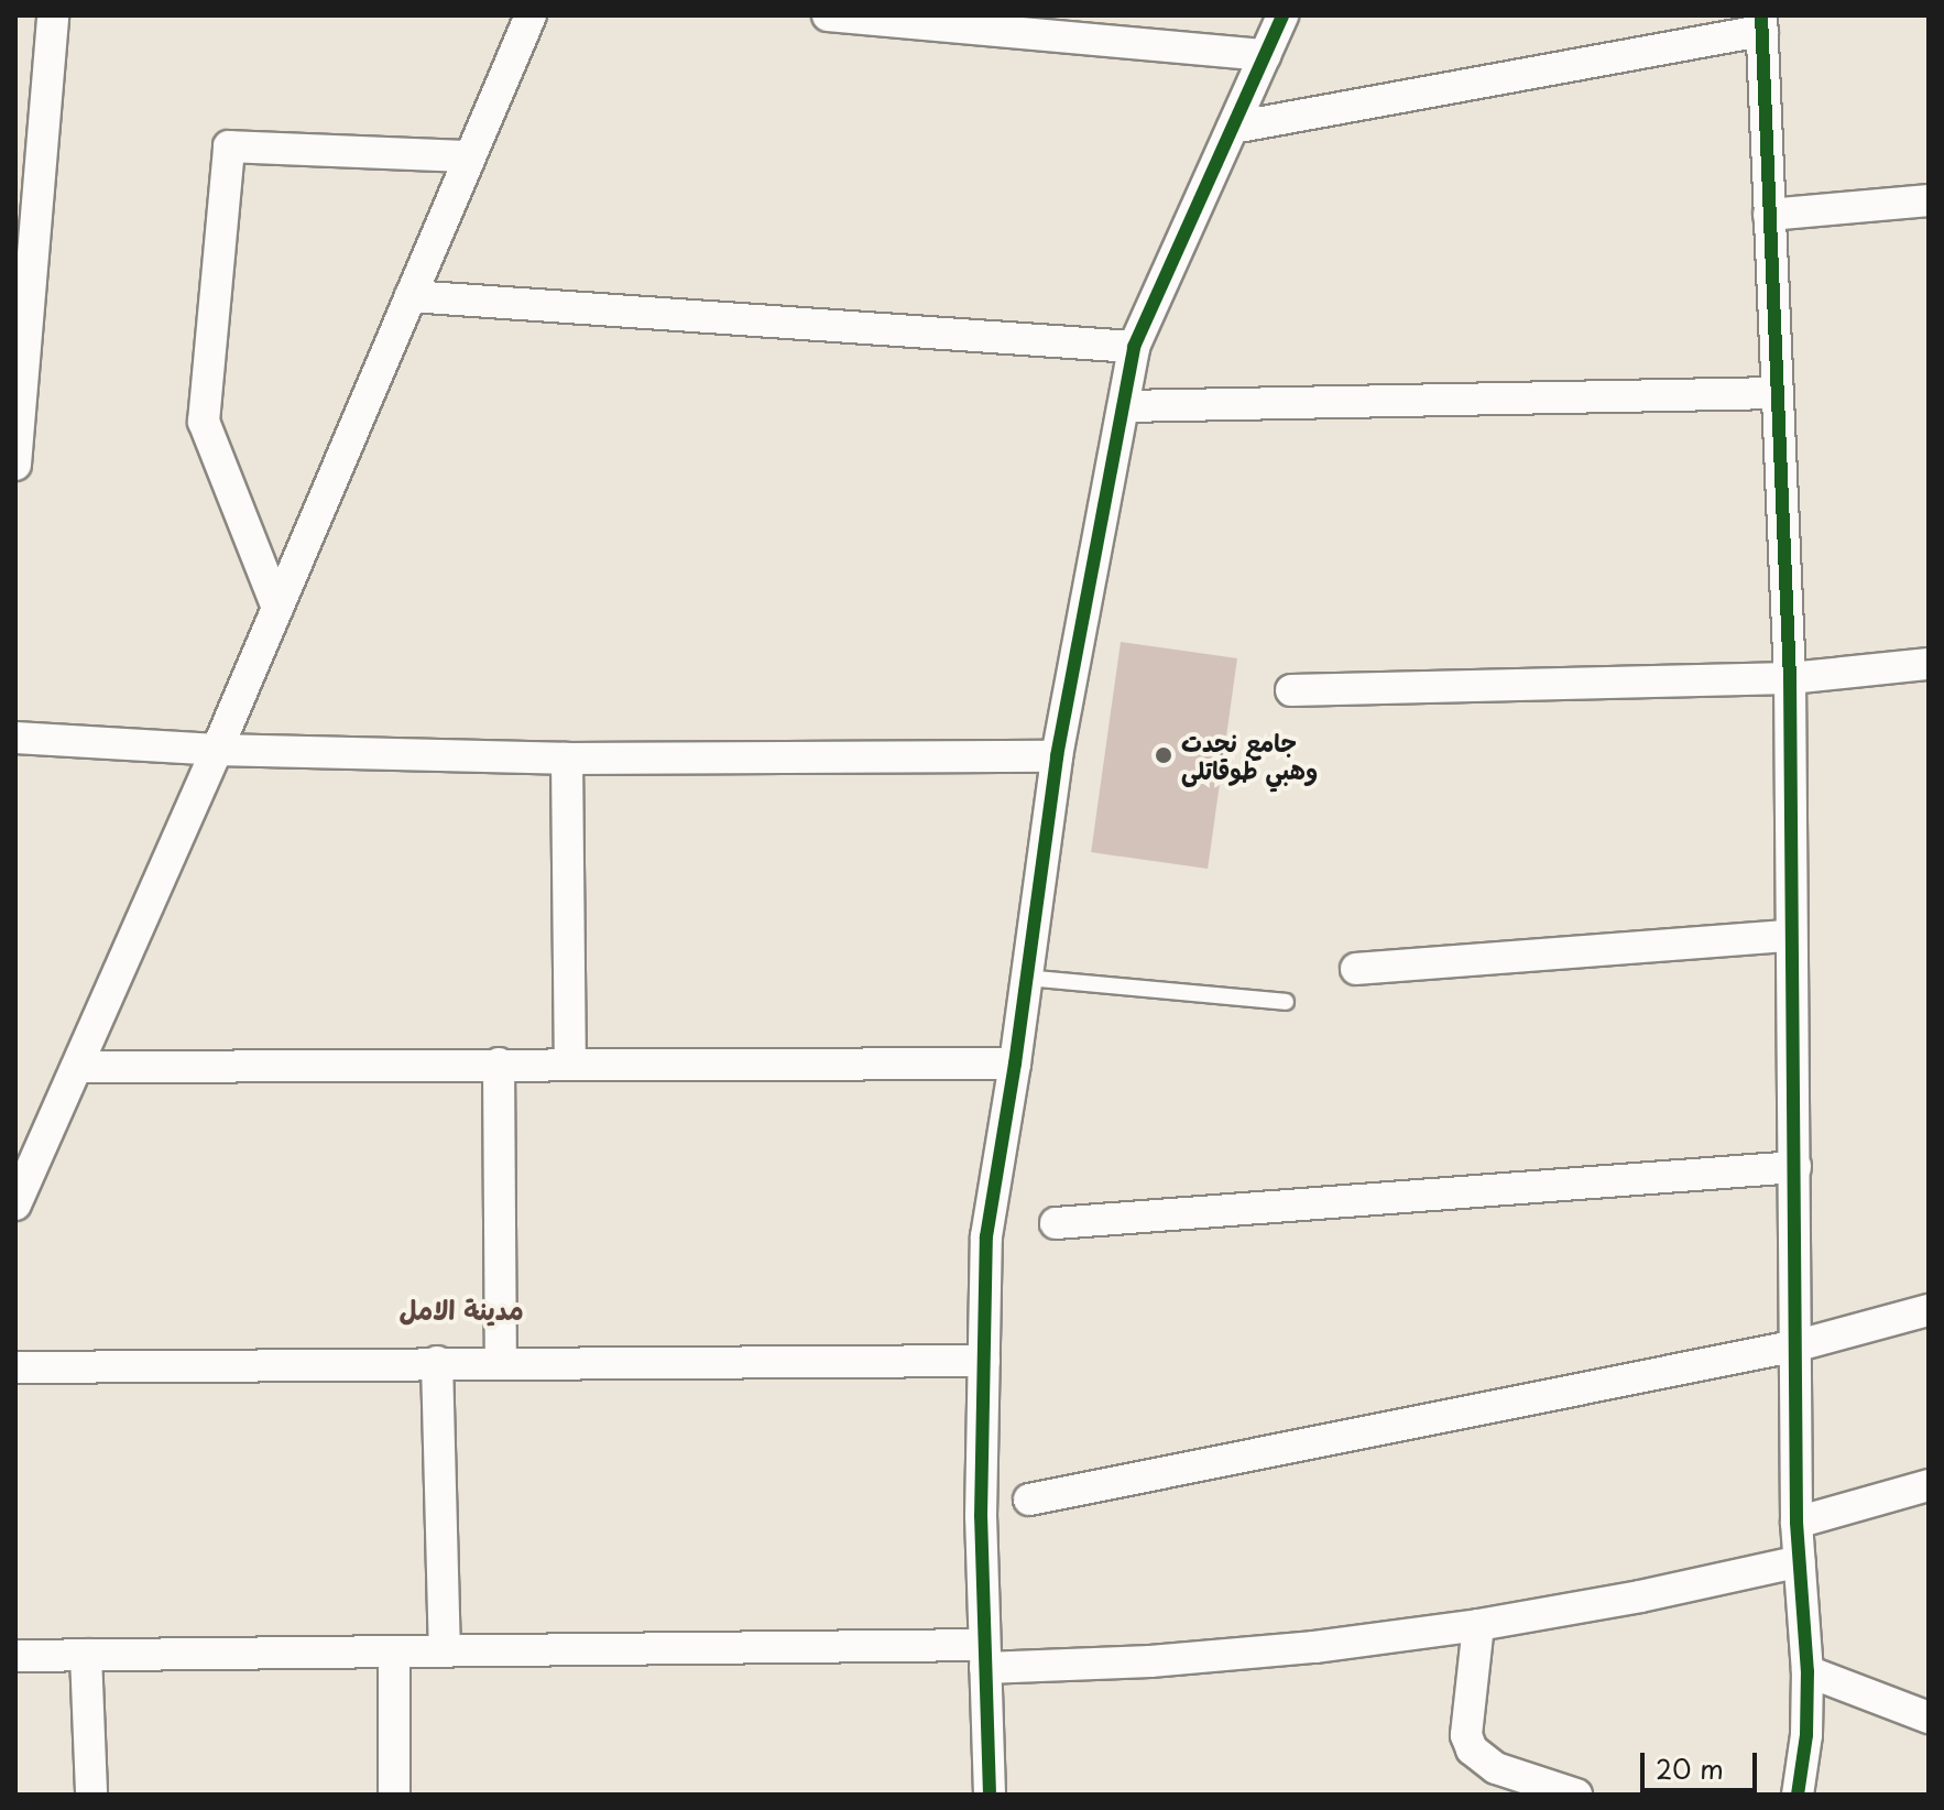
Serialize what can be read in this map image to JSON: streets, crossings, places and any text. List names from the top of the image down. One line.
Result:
{"districts":["مدينة الامل"],"places":["جامع نجدت وهبي طوقاتلى"],"scale_bar":"20 m"}
